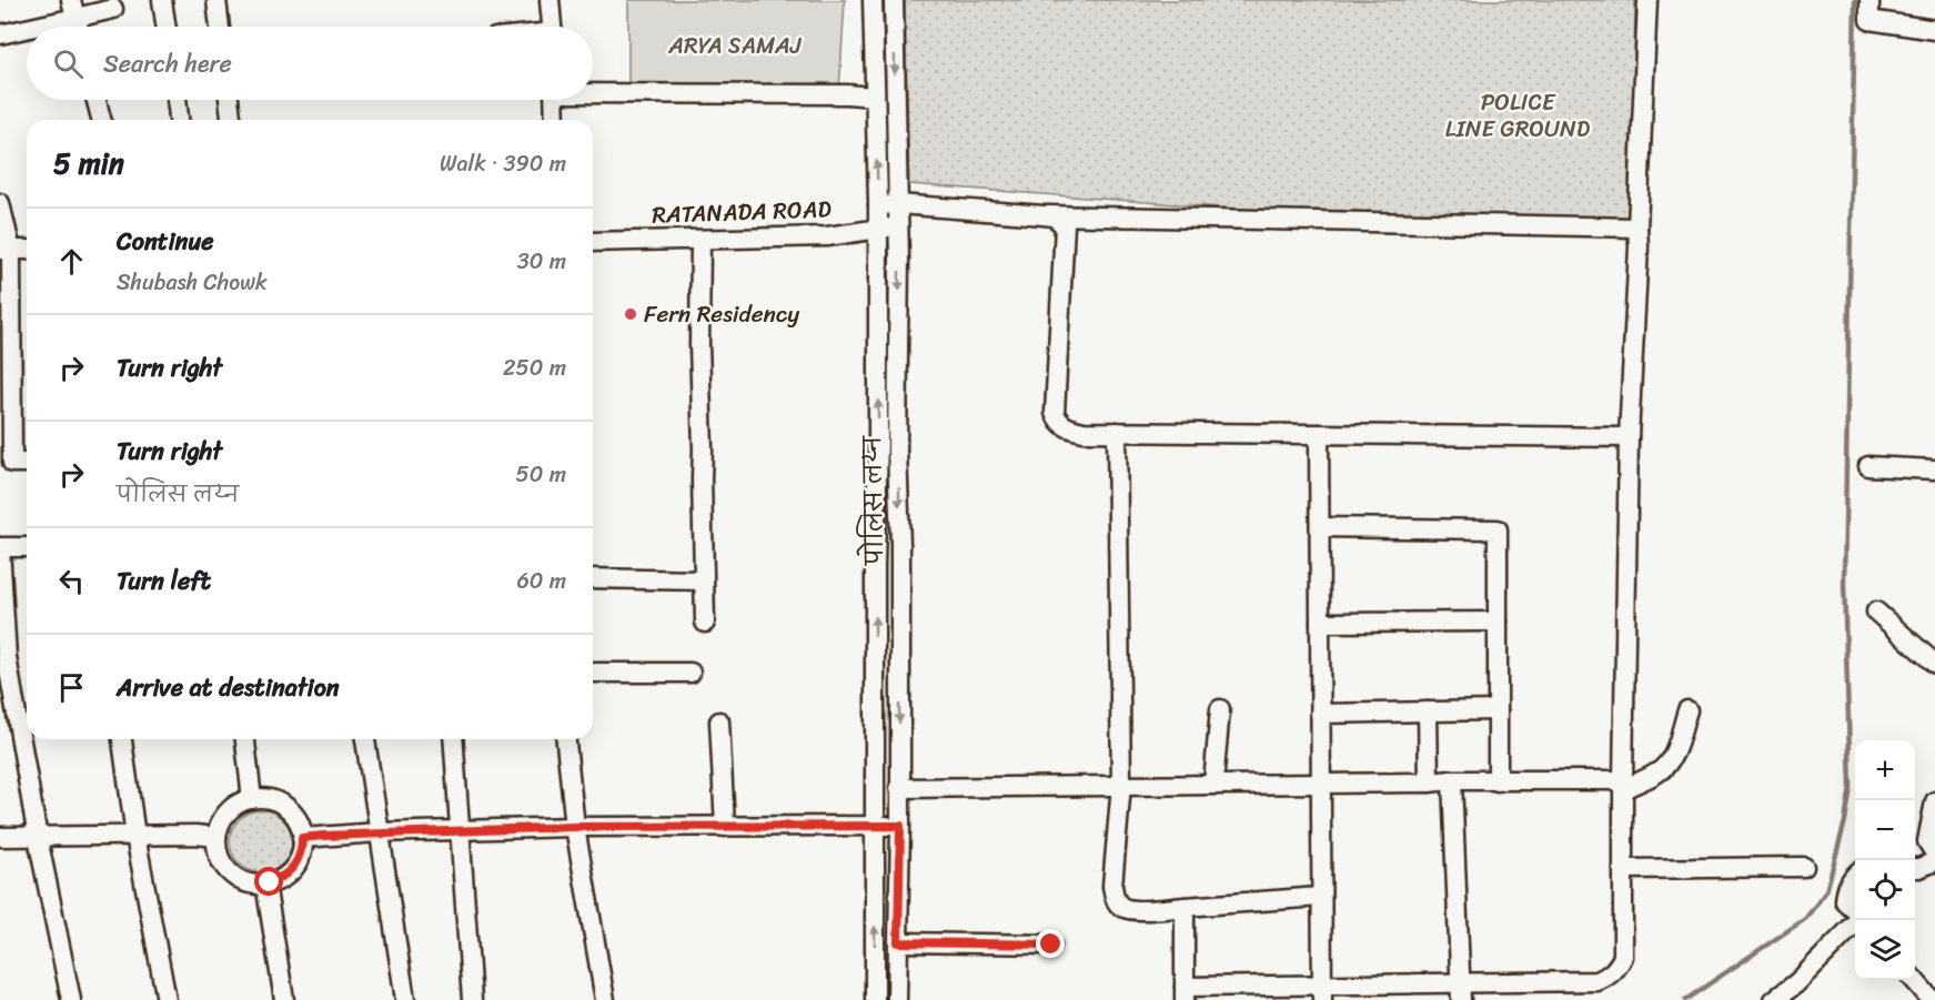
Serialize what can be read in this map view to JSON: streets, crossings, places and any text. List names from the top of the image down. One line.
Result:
{"streets":{"street":["RATANADA ROAD","पोलिस लय्न"]},"crossings":[["RATANADA ROAD","पोलिस लय्न"]],"parks":["ARYA SAMAJ","POLICE LINE GROUND"],"places":["Fern Residency"],"page":{"search":"Search here","heading":["5 min","Walk · 390 m"],"list":[["Continue","Shubash Chowk","30 m"],["Turn right","250 m"],["Turn right","पोलिस लय्न","50 m"],["Turn left","60 m"],"Arrive at destination"],"map_buttons":["+","−"]}}
